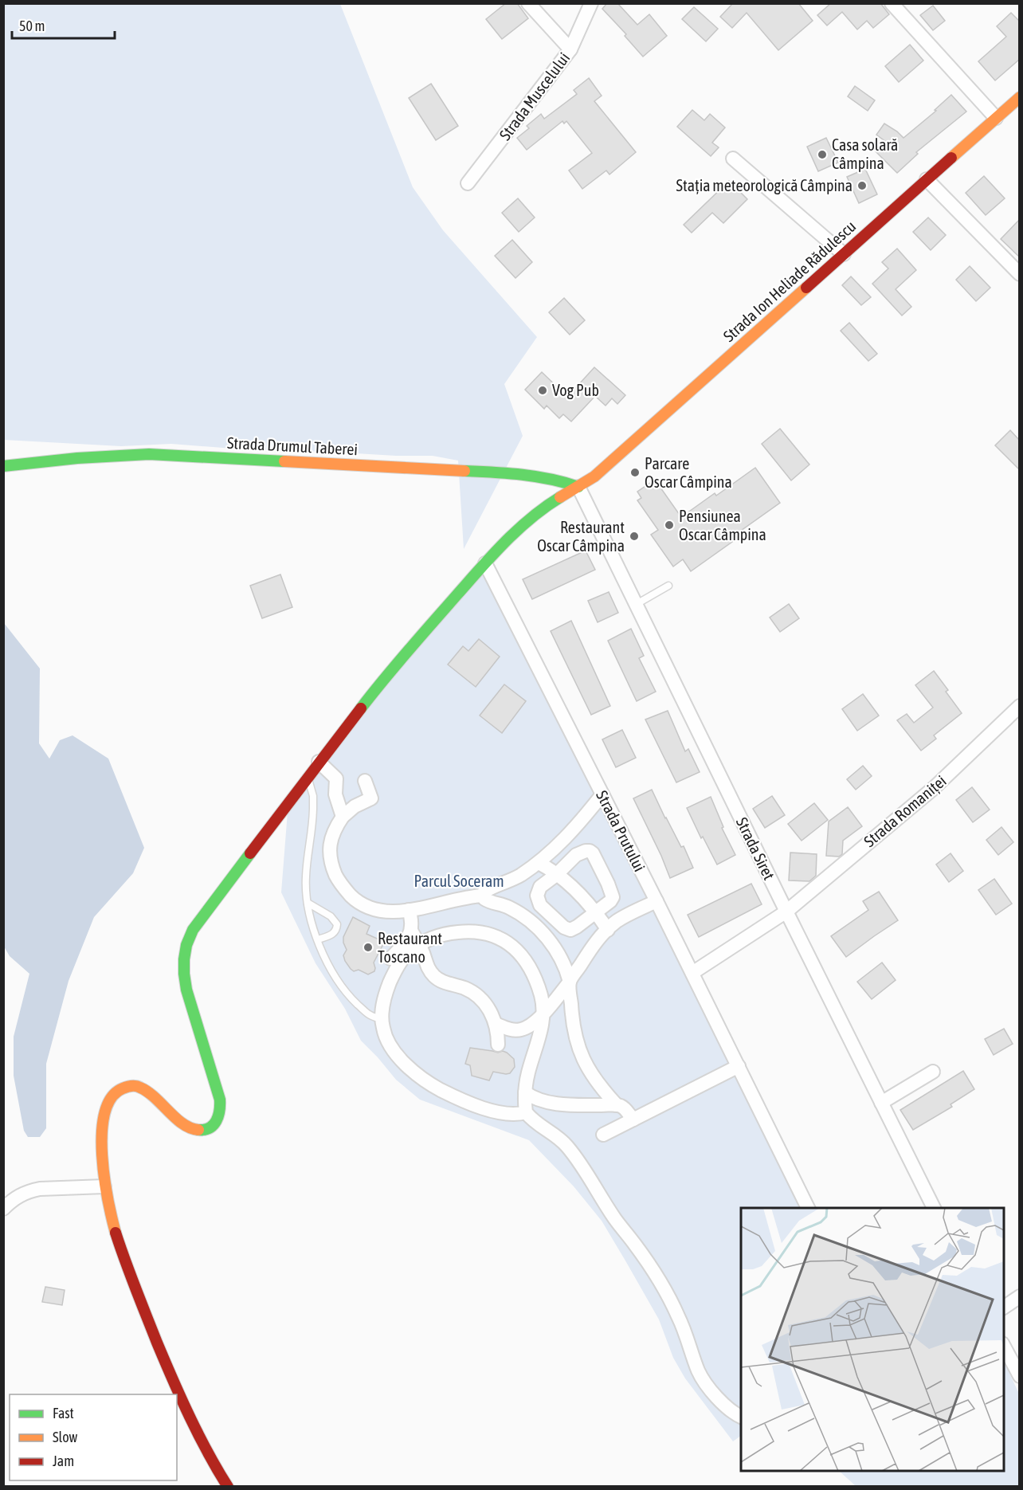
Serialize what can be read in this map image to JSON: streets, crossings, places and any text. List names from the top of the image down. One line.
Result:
{"streets":{"street":["Strada Muscelului","Strada Ion Heliade Rădulescu","Strada Drumul Taberei","Strada Romaniței","Strada Prutului","Strada Siret"]},"crossings":[["Strada Ion Heliade Rădulescu","Strada Drumul Taberei"],["Strada Ion Heliade Rădulescu","Strada Siret"],["Strada Drumul Taberei","Strada Siret"],["Strada Romaniței","Strada Prutului"],["Strada Romaniței","Strada Siret"]],"parks":["Parcul Soceram"],"places":["Casa solară Câmpina","Stația meteorologică Câmpina","Vog Pub","Parcare Oscar Câmpina","Pensiunea Oscar Câmpina","Restaurant Oscar Câmpina","Restaurant Toscano"],"legend":["Fast","Slow","Jam"],"scale_bar":"50 m"}
